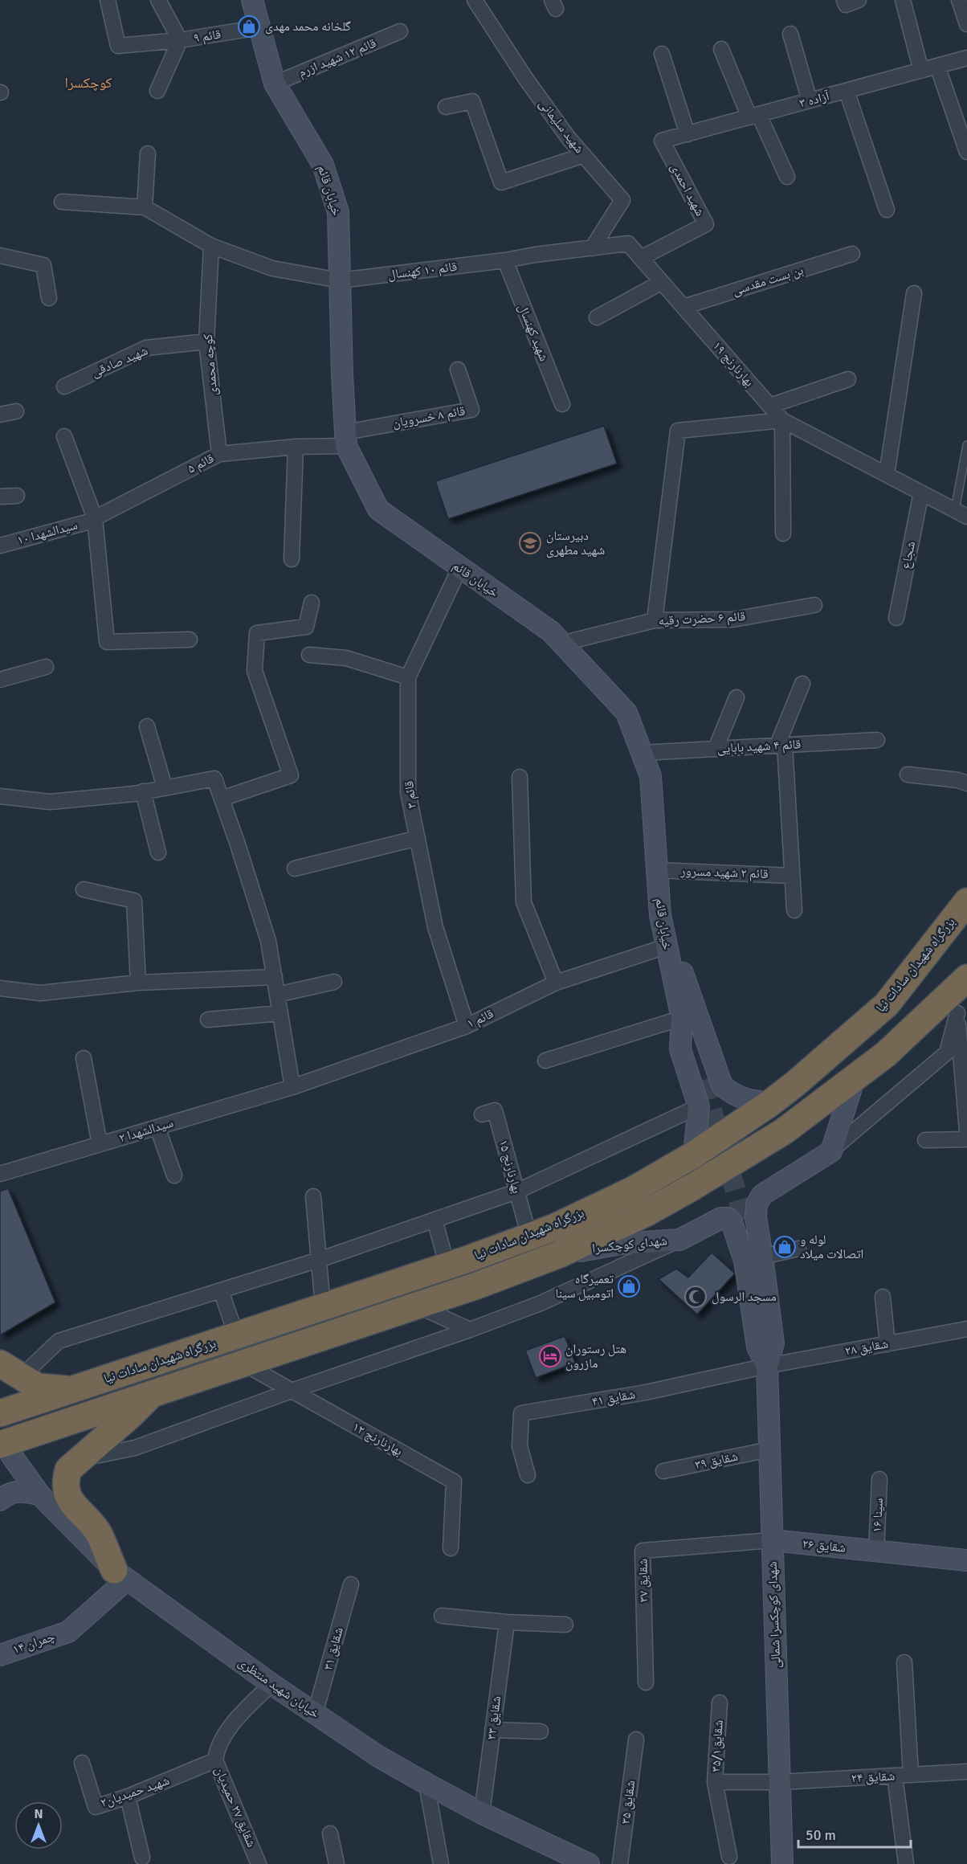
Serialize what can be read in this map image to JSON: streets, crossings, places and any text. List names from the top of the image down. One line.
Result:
{"streets":{"highway":["بزرگراه شهیدان سادات نیا"],"main road":["خیابان قائم","شهدای کوچکسرا","شقایق ۲۶","شهدای کوچکسرا شمالی","چمران ۱۴","خیابان شهید منتظری"],"street":["قائم ۹","قائم ۱۲ شهید ازرم","آزاده ۳","شهید سلیمانی","شهید احمدی","قائم ۱۰ کهنسال","بن بست مقدسی","شهید کهنسال","شهید صادقی","بهارنارنج ۱۹","کوچه محمدی","قائم ۸ خسرویان","قائم ۵","سیدالشهدا ۱۰","شجاع","قائم ۶ حضرت رقیه","قائم ۴ شهید بابایی","قائم ۳","قائم ۲ شهید مسرور","قائم ۱","سیدالشهدا ۲","بهارنارنج ۱۵","شقایق ۲۸","شقایق ۴۱","بهارنارنج ۱۲","شقایق ۳۹","سینا ۱۶","شقایق ۳۷","شقایق ۳۱","شقایق ۳۳","شقایق۳۵/۱","شقایق ۲۴","شهید حمیدیان۲","شقایق ۳۵","شقایق ۲۷ حمیدیان"]},"crossings":[["قائم ۹","خیابان قائم"],["قائم ۱۲ شهید ازرم","خیابان قائم"],["آزاده ۳","شهید احمدی"],["شهید سلیمانی","بهارنارنج ۱۹"],["شهید احمدی","بهارنارنج ۱۹"],["خیابان قائم","قائم ۱۰ کهنسال"],["خیابان قائم","قائم ۸ خسرویان"],["خیابان قائم","قائم ۵"],["خیابان قائم","قائم ۶ حضرت رقیه"],["خیابان قائم","قائم ۴ شهید بابایی"],["خیابان قائم","قائم ۳"],["خیابان قائم","قائم ۲ شهید مسرور"],["خیابان قائم","بزرگراه شهیدان سادات نیا"],["خیابان قائم","قائم ۱"],["قائم ۱۰ کهنسال","شهید کهنسال"],["قائم ۱۰ کهنسال","بهارنارنج ۱۹"],["قائم ۱۰ کهنسال","کوچه محمدی"],["بن بست مقدسی","بهارنارنج ۱۹"],["شهید کهنسال","بهارنارنج ۱۹"],["شهید صادقی","کوچه محمدی"],["بهارنارنج ۱۹","شجاع"],["کوچه محمدی","قائم ۵"],["قائم ۸ خسرویان","قائم ۵"],["قائم ۵","سیدالشهدا ۱۰"],["قائم ۳","قائم ۱"],["بزرگراه شهیدان سادات نیا","بهارنارنج ۱۵"],["قائم ۱","سیدالشهدا ۲"],["شهدای کوچکسرا","شقایق ۲۸"],["شهدای کوچکسرا","شقایق ۴۱"],["شهدای کوچکسرا","شهدای کوچکسرا شمالی"],["شقایق ۲۸","شقایق ۴۱"],["شقایق ۲۸","شهدای کوچکسرا شمالی"],["شقایق ۴۱","شهدای کوچکسرا شمالی"],["شقایق ۳۹","شهدای کوچکسرا شمالی"],["سینا ۱۶","شقایق ۲۶"],["شقایق ۲۶","شقایق ۳۷"],["شقایق ۲۶","شهدای کوچکسرا شمالی"],["شقایق ۳۷","شهدای کوچکسرا شمالی"],["شهدای کوچکسرا شمالی","شقایق۳۵/۱"],["شهدای کوچکسرا شمالی","شقایق ۲۴"],["چمران ۱۴","خیابان شهید منتظری"],["شقایق ۳۱","خیابان شهید منتظری"],["خیابان شهید منتظری","شقایق ۳۳"],["خیابان شهید منتظری","شقایق ۲۷ حمیدیان"],["شقایق۳۵/۱","شقایق ۲۴"],["شهید حمیدیان۲","شقایق ۲۷ حمیدیان"]],"districts":["کوچکسرا"],"places":{"shop":["گلخانه محمد مهدی","لوله و اتصالات میلاد","تعمیرگاه اتومبیل سینا"],"school or university":["دبیرستان شهید مطهری"],"mosque":["مسجد الرسول"],"hotel":["هتل رستوران مازرون"]},"scale_bar":"50 m","north":"top"}
